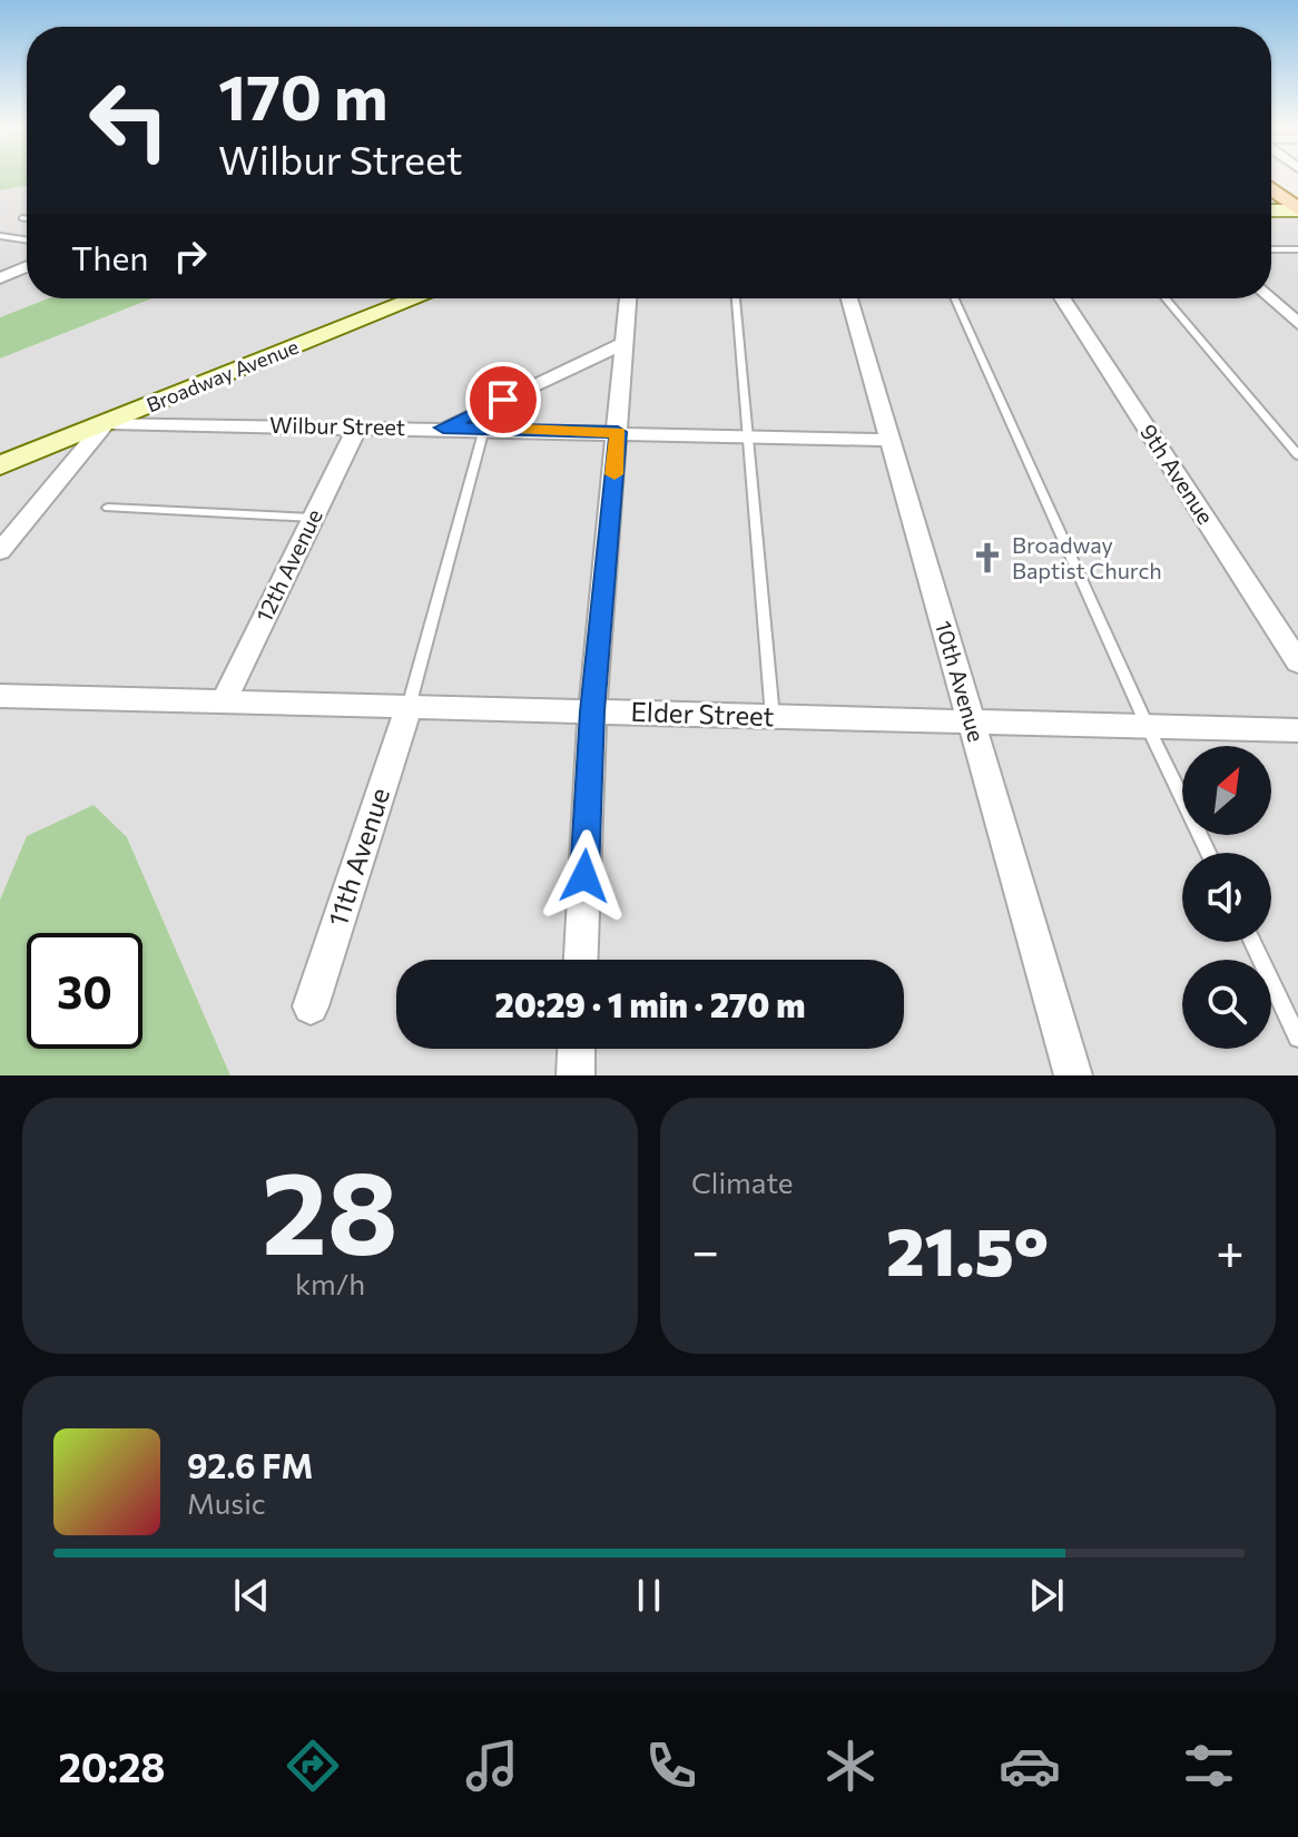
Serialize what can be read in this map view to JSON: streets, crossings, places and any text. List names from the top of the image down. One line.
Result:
{"streets":{"main road":["Broadway Avenue"],"street":["Wilbur Street","9th Avenue","12th Avenue","10th Avenue","Elder Street","11th Avenue"]},"crossings":[["Broadway Avenue","Wilbur Street"],["Wilbur Street","12th Avenue"],["Wilbur Street","10th Avenue"],["12th Avenue","Elder Street"],["10th Avenue","Elder Street"],["Elder Street","11th Avenue"]],"places":{"church":["Broadway Baptist Church"]},"north":"top right","page":{"turn":["170 m","Wilbur Street"],"then":"Then","limit":"30","trip":"20:29 · 1 min · 270 m","tile":[["28","km/h"],"Climate"],"heat":["−","21.5°","+"],"song":["92.6 FM","Music"],"tabs":"20:28"}}
